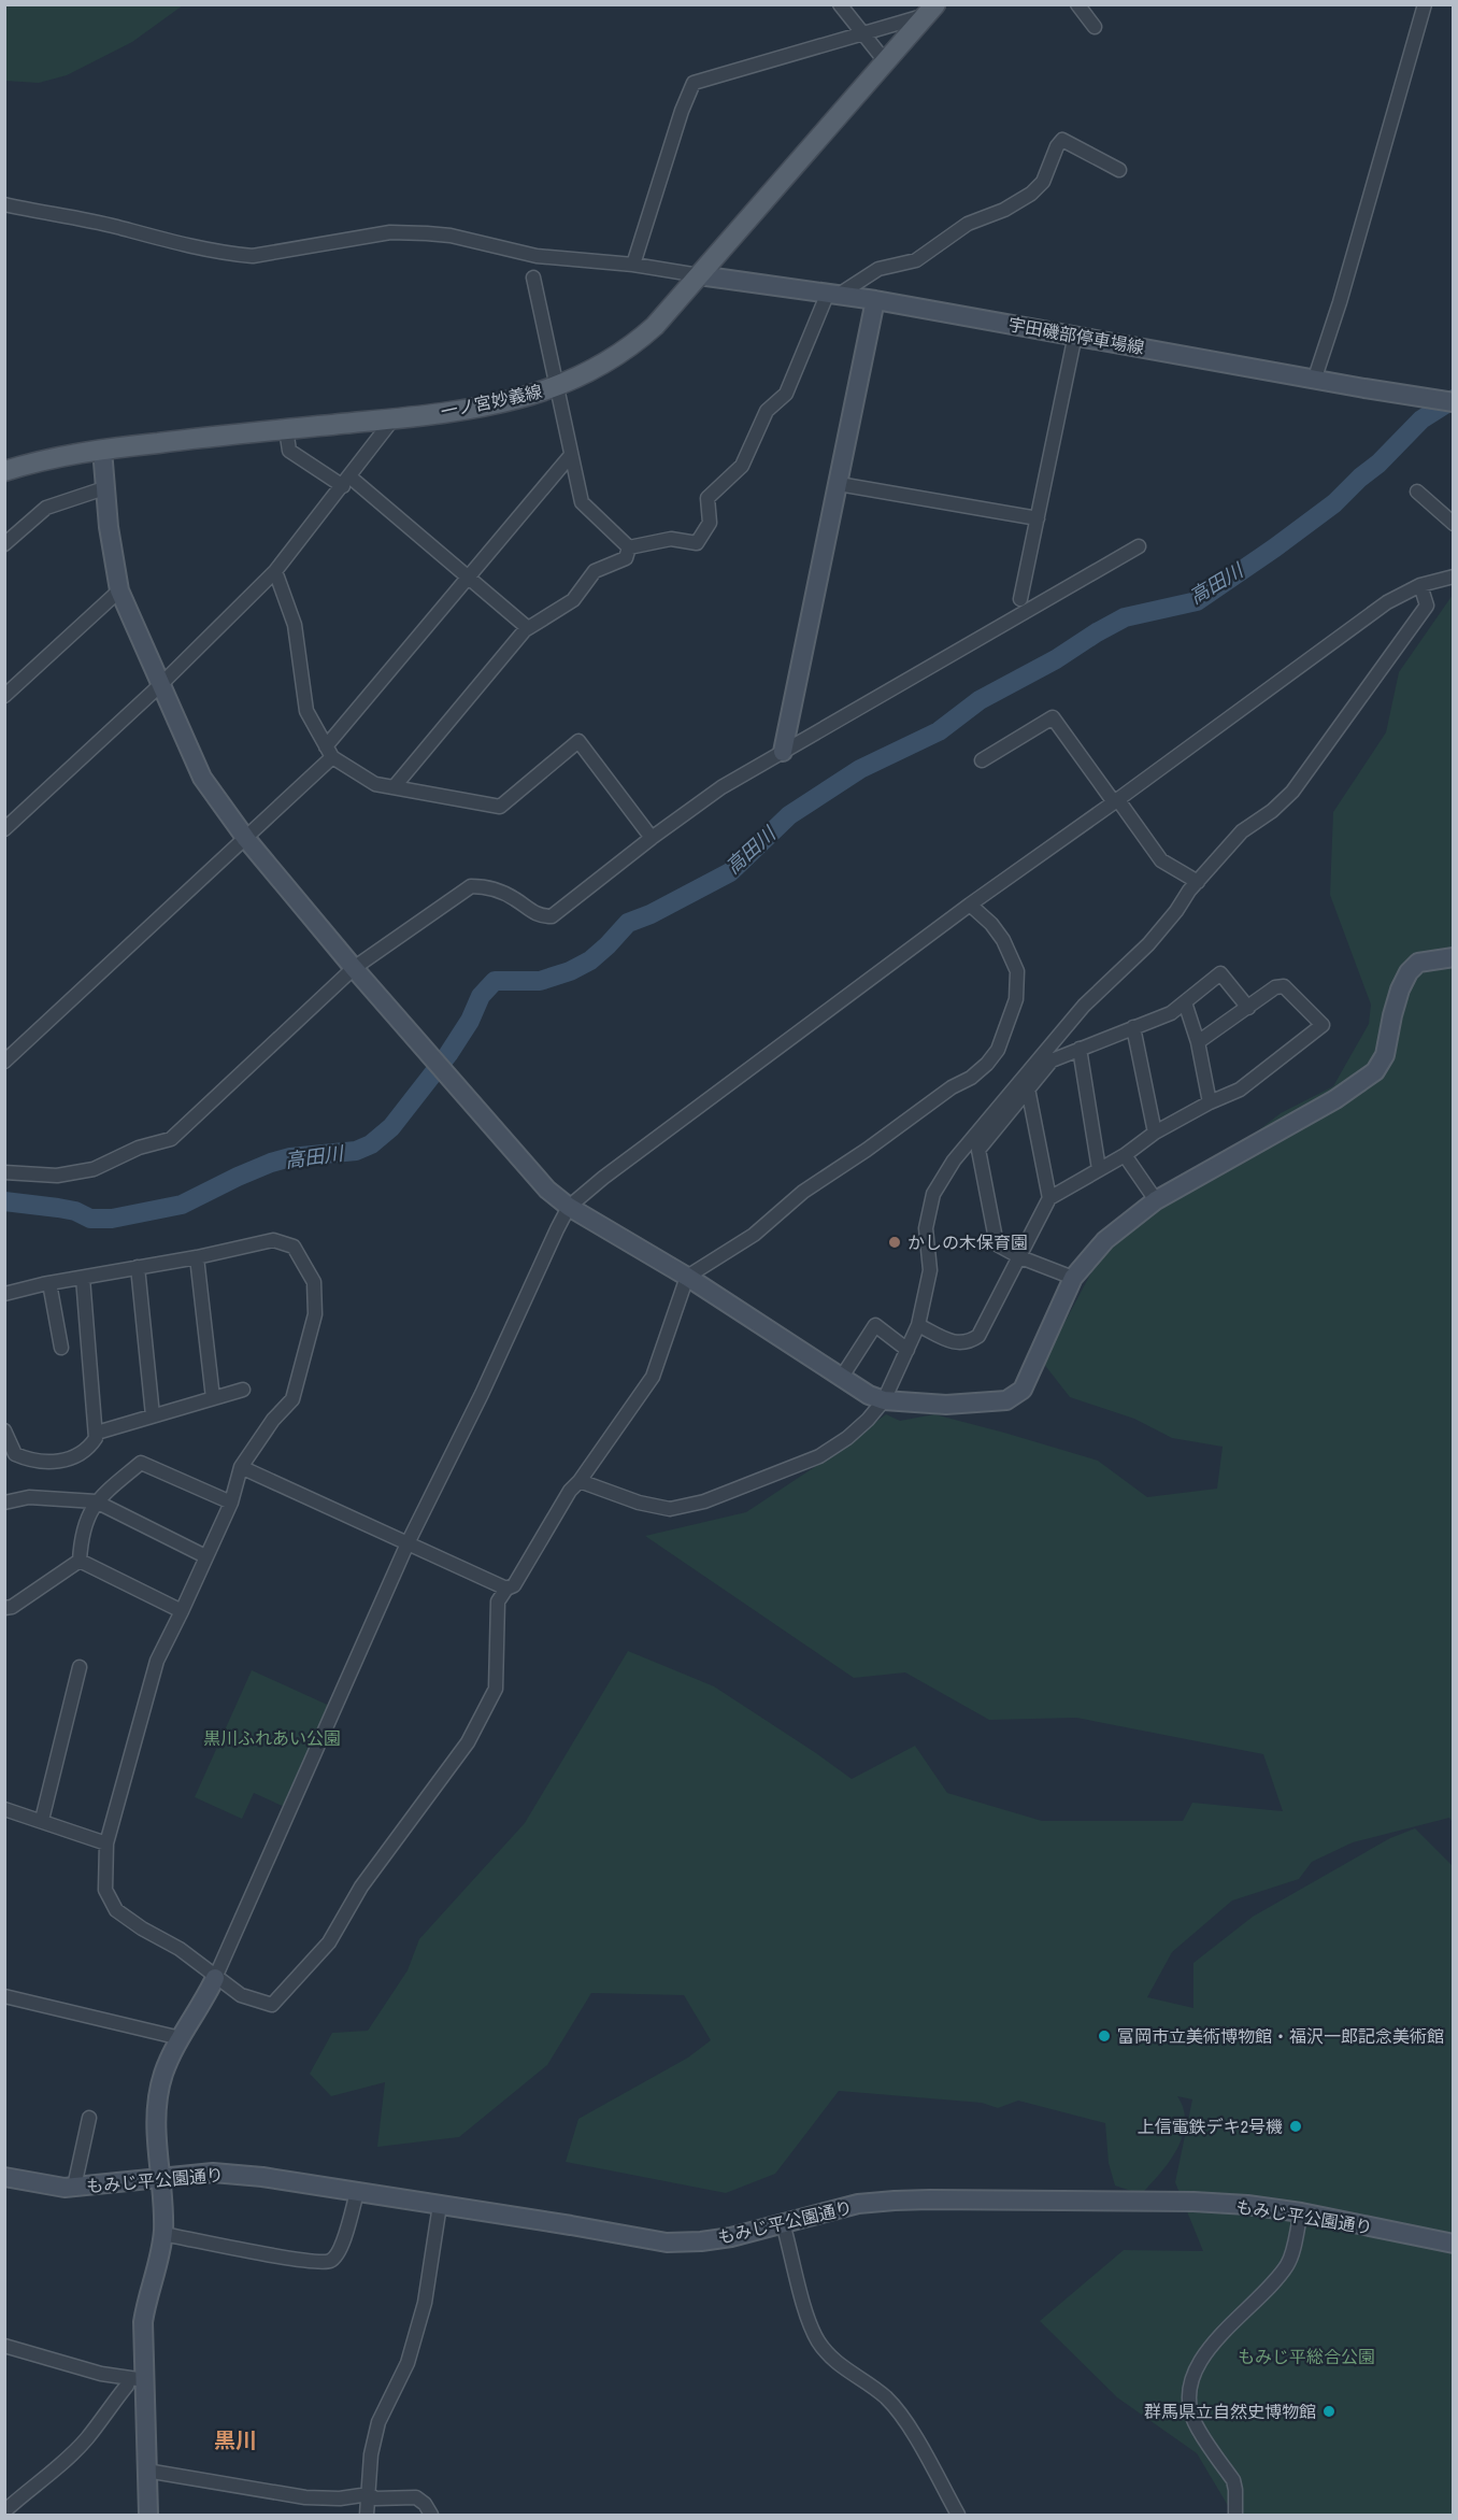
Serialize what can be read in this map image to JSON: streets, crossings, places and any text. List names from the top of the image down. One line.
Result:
{"streets":{"main road":["一ノ宮妙義線"],"street":["宇田磯部停車場線","もみじ平公園通り"]},"crossings":[["宇田磯部停車場線","一ノ宮妙義線"]],"districts":["黒川"],"water":["高田川"],"parks":["黒川ふれあい公園","もみじ平総合公園"],"places":["かしの木保育園","富岡市立美術博物館・福沢一郎記念美術館","上信電鉄デキ2号機","群馬県立自然史博物館"]}
